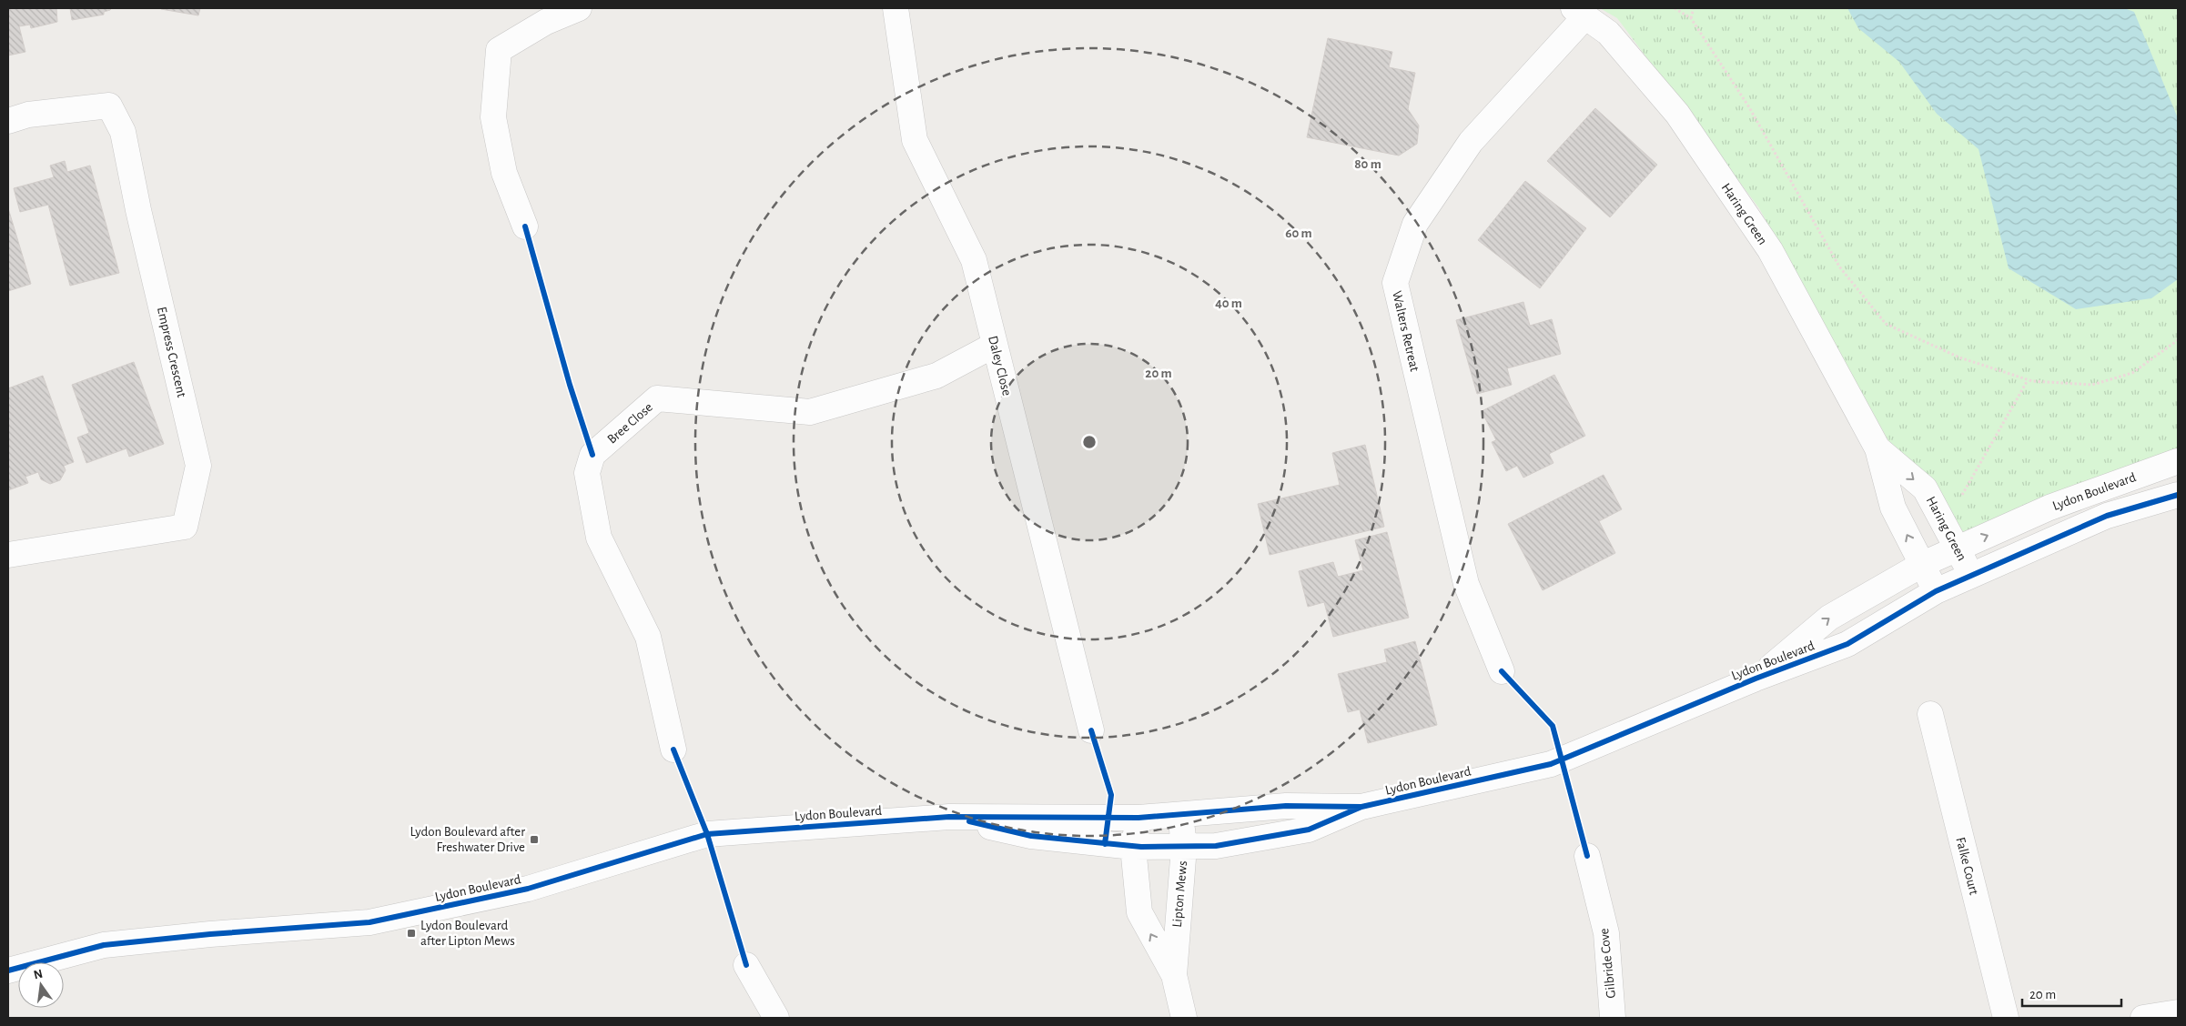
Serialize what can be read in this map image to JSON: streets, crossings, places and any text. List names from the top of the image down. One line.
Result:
{"streets":{"street":["Haring Green","Walters Retreat","Empress Crescent","Daley Close","Bree Close","Lydon Boulevard","Falke Court","Lipton Mews","Gilbride Cove"]},"crossings":[["Haring Green","Walters Retreat"],["Haring Green","Lydon Boulevard"],["Daley Close","Bree Close"],["Lydon Boulevard","Lipton Mews"]],"places":{"transit":["Lydon Boulevard after Freshwater Drive","Lydon Boulevard after Lipton Mews"]},"scale_bar":"20 m","north":"top","rings":["80 m","60 m","40 m","20 m"]}
